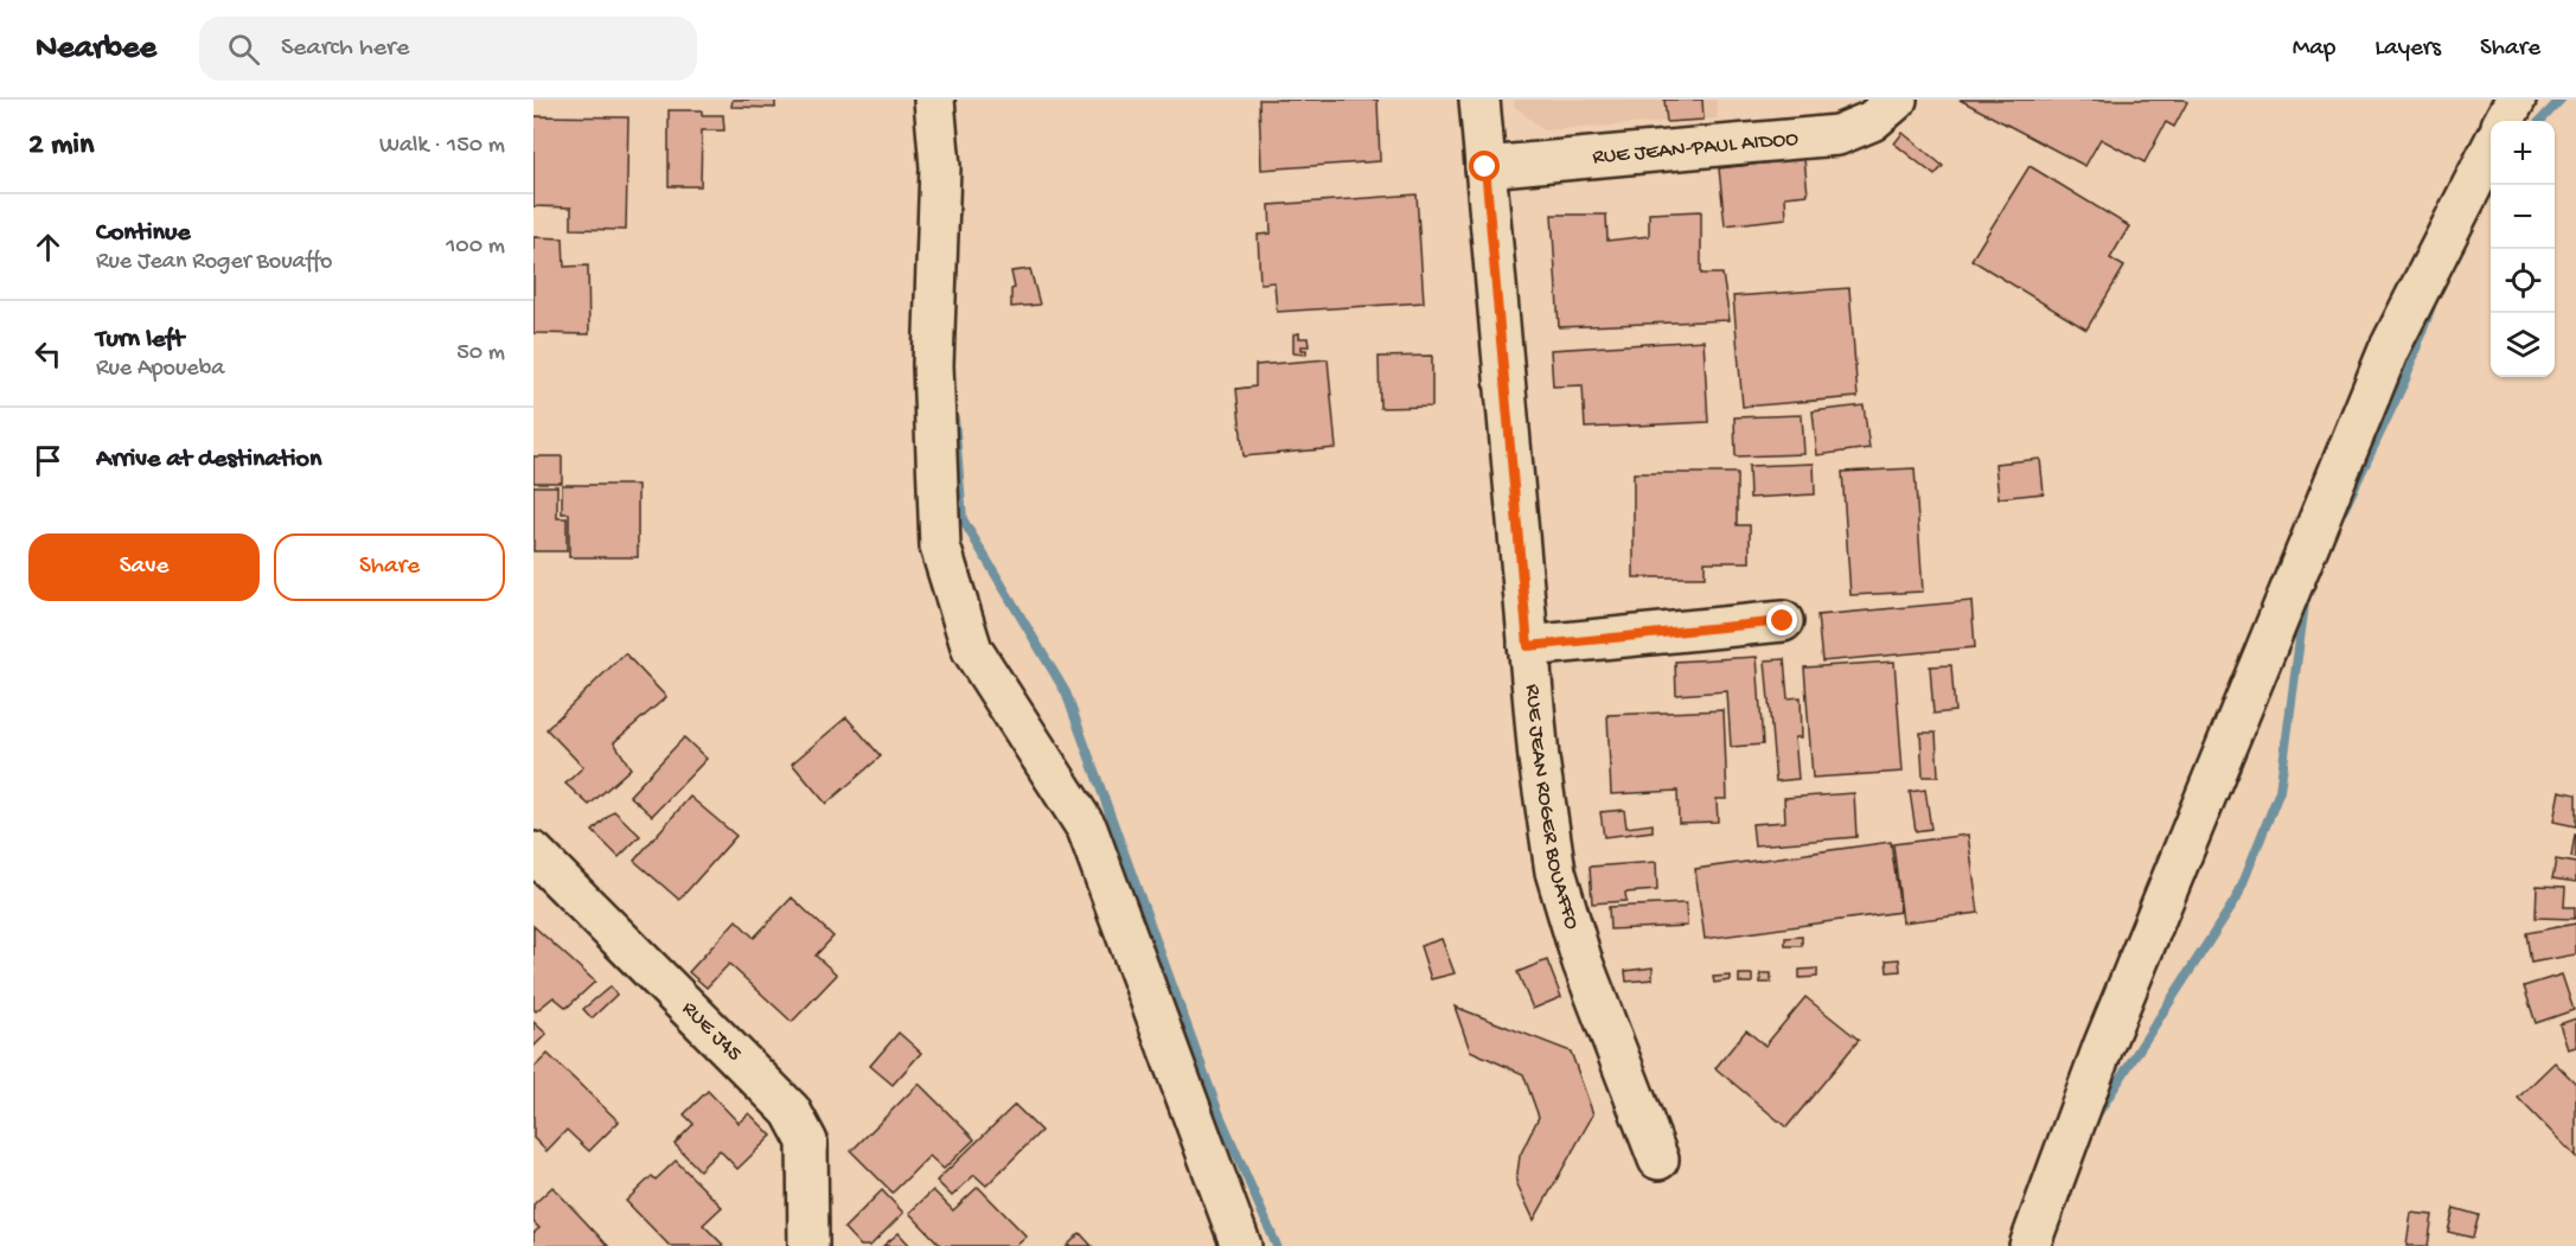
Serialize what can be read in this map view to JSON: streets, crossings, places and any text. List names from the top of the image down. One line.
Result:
{"streets":{"street":["RUE JEAN-PAUL AIDOO","RUE JEAN ROGER BOUAFFO","RUE J45"]},"crossings":[["RUE JEAN-PAUL AIDOO","RUE JEAN ROGER BOUAFFO"]],"page":{"header":"Nearbee","search":"Search here","nav":["Map","Layers","Share"],"heading":["2 min","Walk · 150 m"],"map_buttons":["+","−"],"list":[["Continue","Rue Jean Roger Bouaffo","100 m"],["Turn left","Rue Apoueba","50 m"],"Arrive at destination"],"buttons":["Save","Share"]}}
